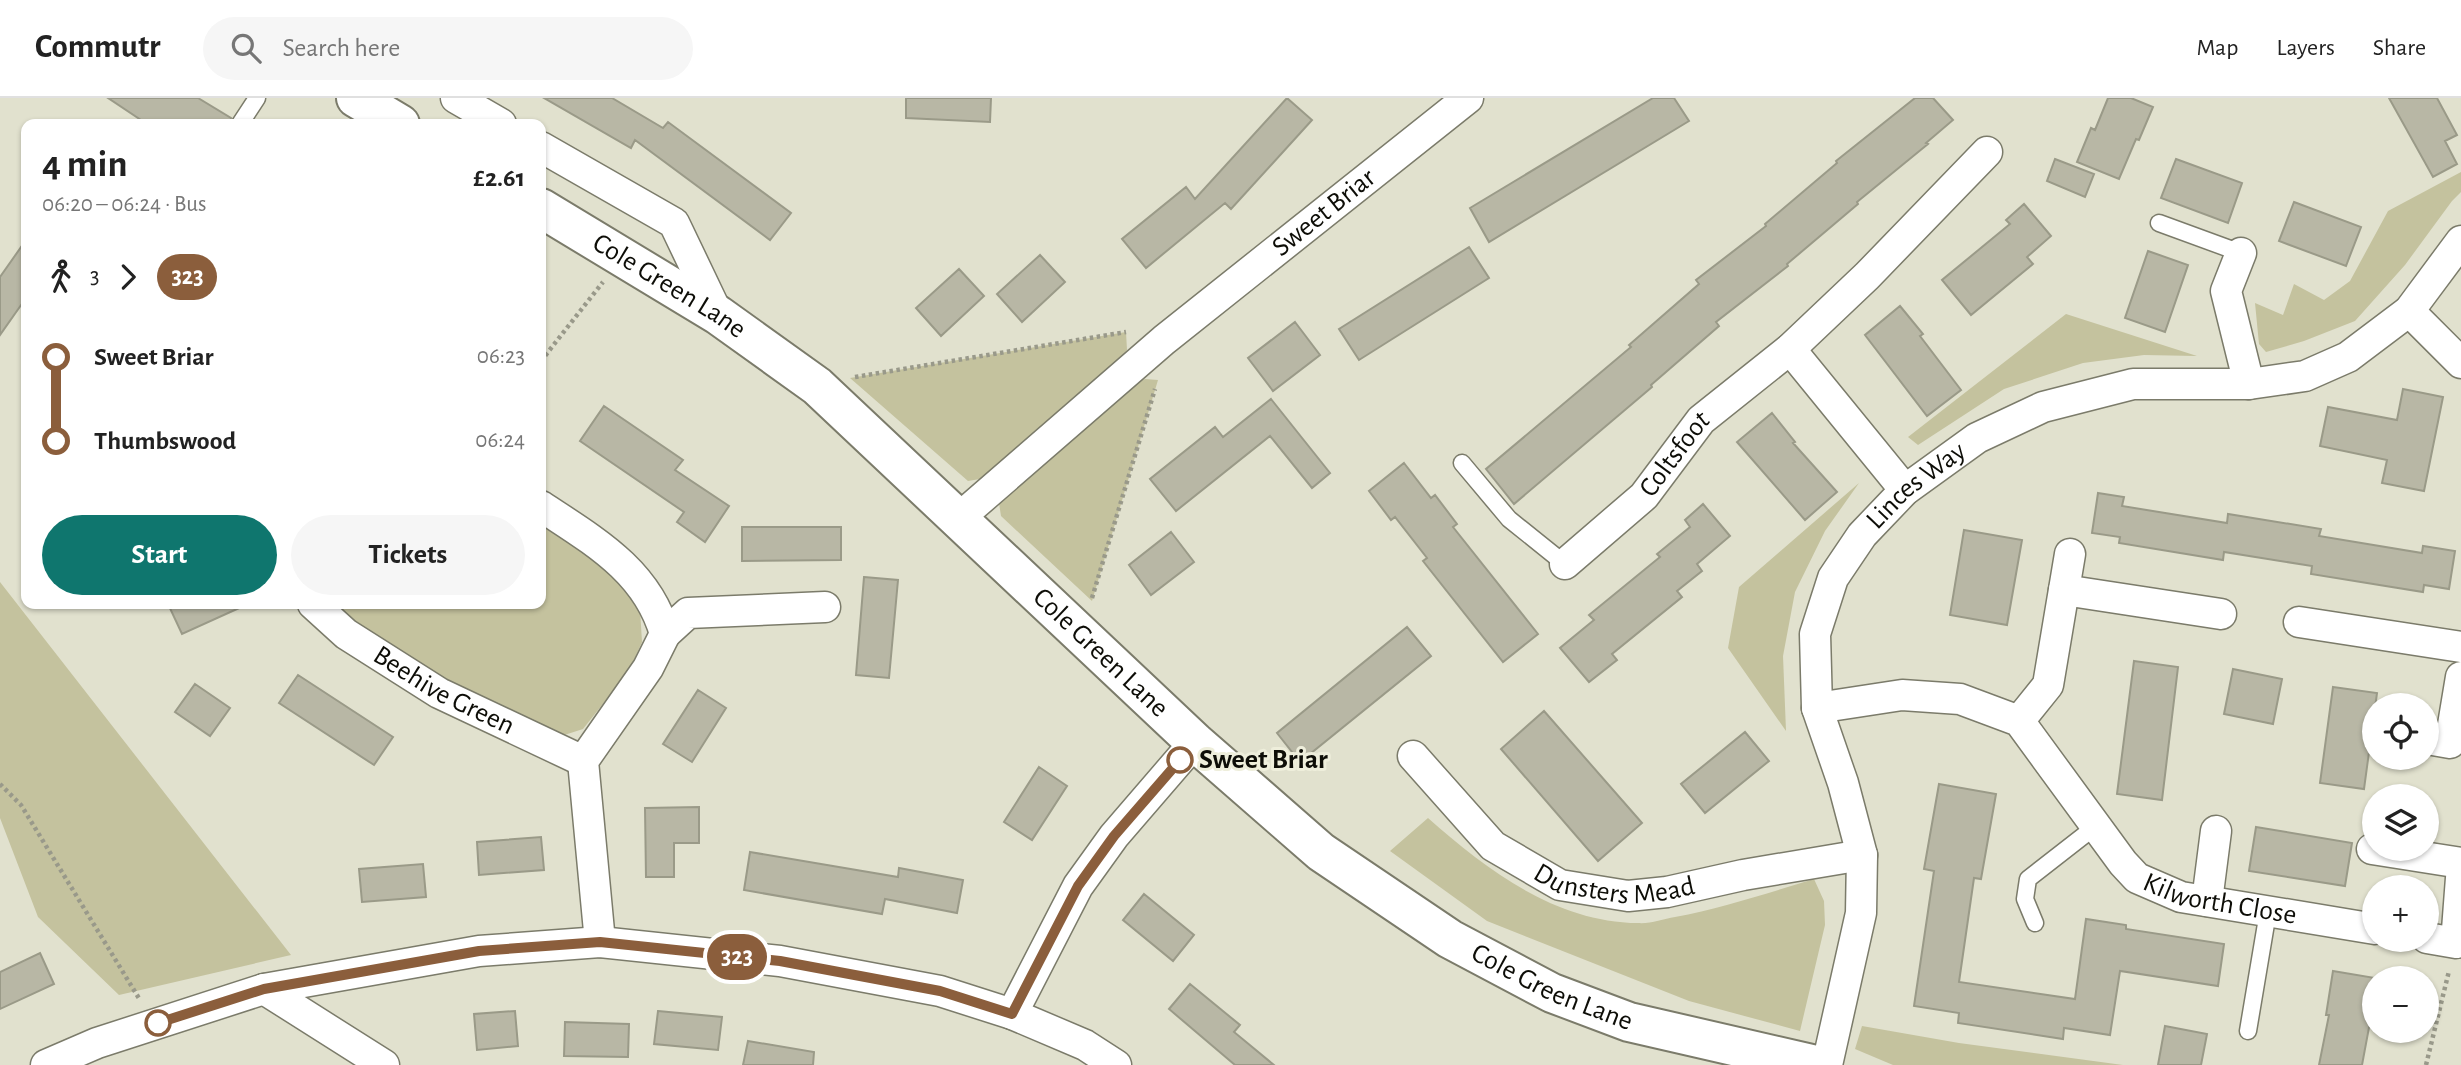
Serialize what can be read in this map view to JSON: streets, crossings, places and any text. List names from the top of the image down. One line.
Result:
{"streets":{"street":["Sweet Briar","Cole Green Lane","Coltsfoot","Linces Way","Beehive Green","Dunsters Mead","Kilworth Close"]},"crossings":[["Sweet Briar","Cole Green Lane"],["Linces Way","Dunsters Mead"]],"places":["Sweet Briar"],"lines":["bus line 323"],"page":{"header":"Commutr","search":"Search here","nav":["Map","Layers","Share"],"on_map":"323","heading":["4 min","06:20 – 06:24 · Bus","£2.61"],"legs":["3","323"],"list":[{"name":"Sweet Briar","value":"06:23"},{"name":"Thumbswood","value":"06:24"}],"buttons":["Start","Tickets"],"map_buttons":["+","−"]}}
